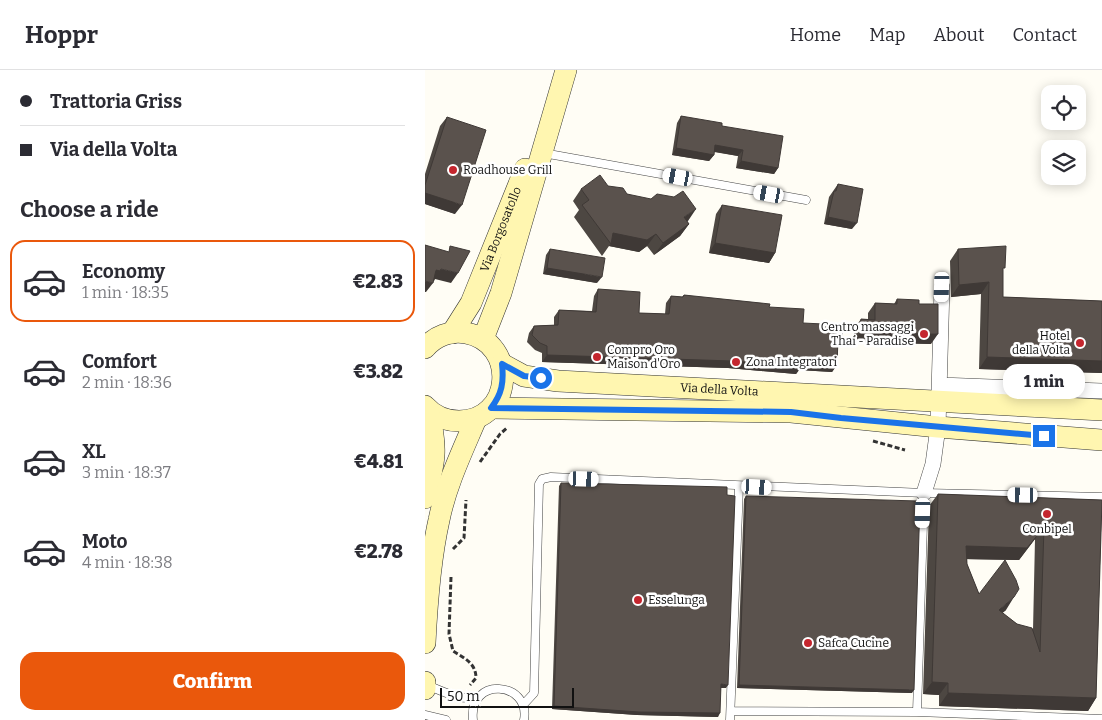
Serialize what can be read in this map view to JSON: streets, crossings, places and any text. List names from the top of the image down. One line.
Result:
{"streets":{"main road":["Via Borgosatollo","Via della Volta"]},"crossings":[["Via Borgosatollo","Via della Volta"]],"places":["Roadhouse Grill","Centro massaggi Thai - Paradise","Hotel della Volta","Compro Oro Maison d'Oro","Zona Integratori","Conbipel","Esselunga","Safca Cucine"],"scale_bar":"50 m","page":{"header":"Hoppr","nav":["Home","Map","About","Contact"],"banner":["Trattoria Griss","Via della Volta"],"heading":"Choose a ride","list":[{"name":"Economy","note":"1 min · 18:35","value":"€2.83"},{"name":"Comfort","note":"2 min · 18:36","value":"€3.82"},{"name":"XL","note":"3 min · 18:37","value":"€4.81"},{"name":"Moto","note":"4 min · 18:38","value":"€2.78"}],"bubble":"1 min","buttons":"Confirm","scale":"50 m"}}
